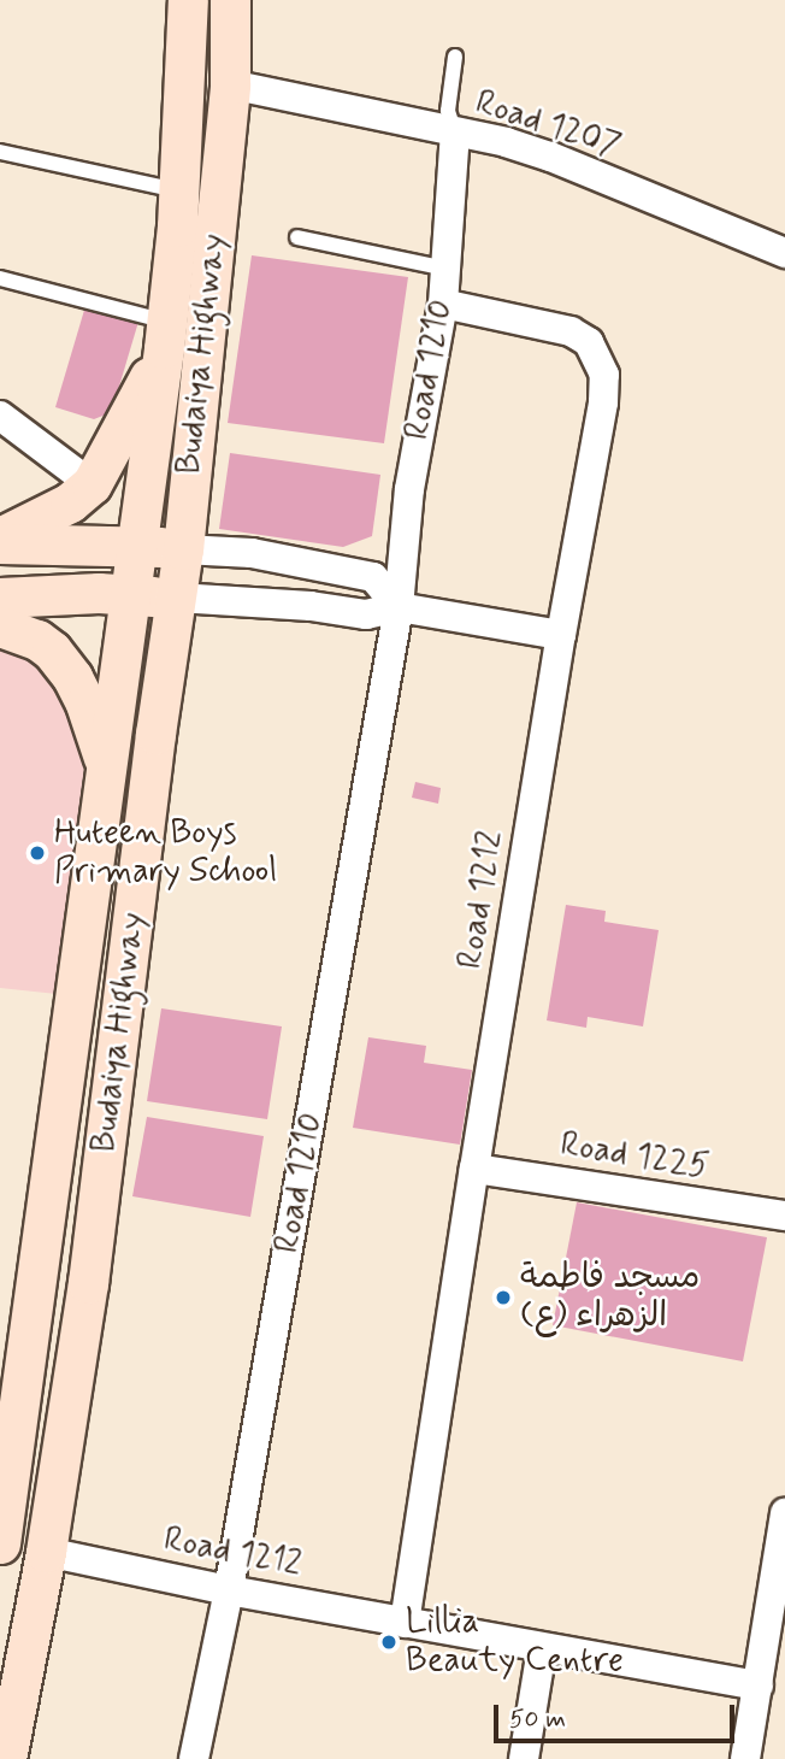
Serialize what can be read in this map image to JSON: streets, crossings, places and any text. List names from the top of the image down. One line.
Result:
{"streets":{"street":["Road 1207","Budaiya Highway","Road 1210","Road 1212","Road 1225"]},"crossings":[["Road 1207","Budaiya Highway"],["Road 1207","Road 1210"],["Budaiya Highway","Road 1212"],["Road 1210","Road 1212"],["Road 1212","Road 1225"]],"places":["Huteen Boys Primary School","مسجد فاطمة الزهراء (ع)","Lillia Beauty Centre"],"scale_bar":"50 m"}
